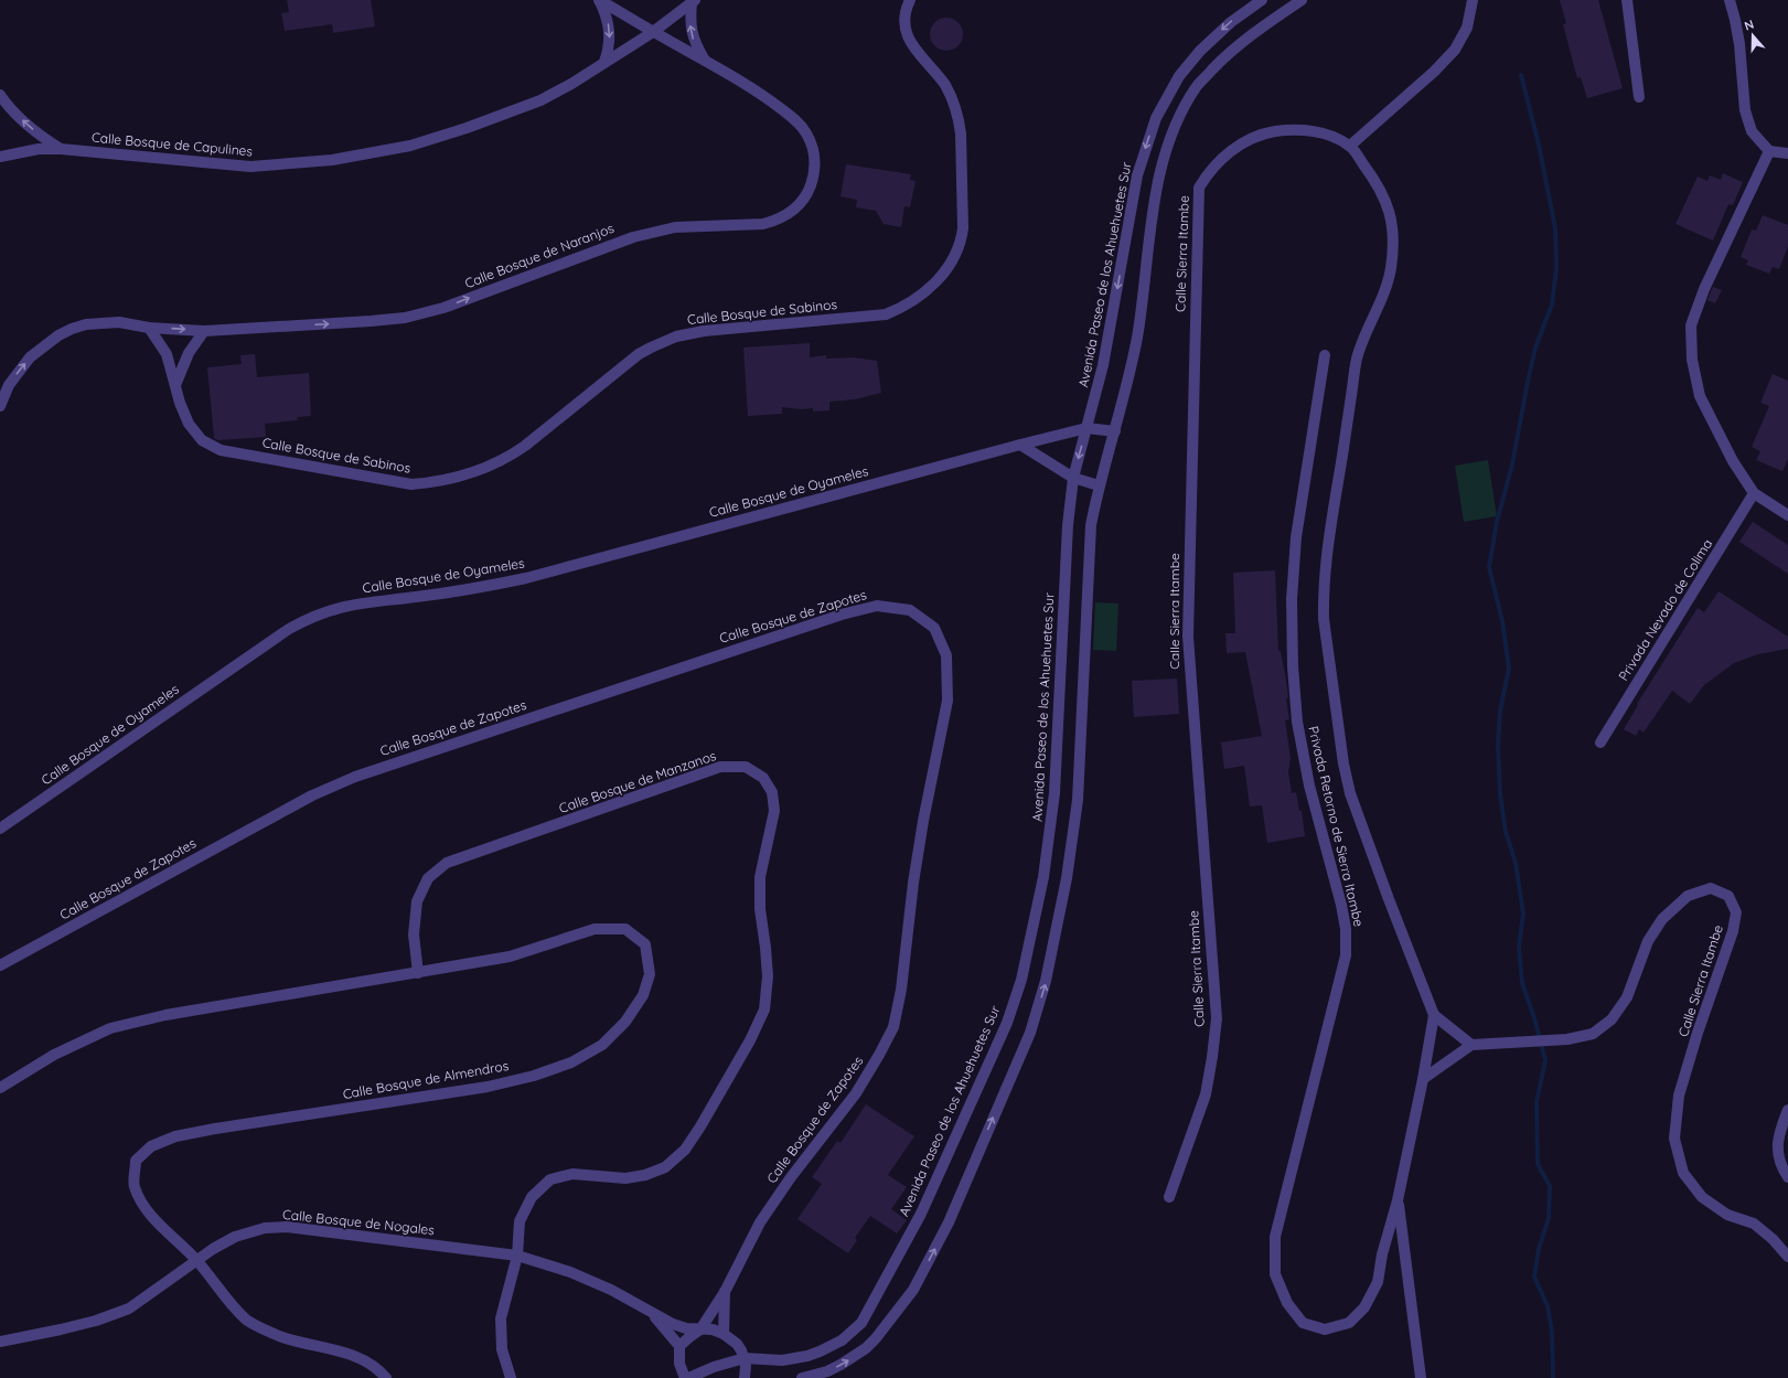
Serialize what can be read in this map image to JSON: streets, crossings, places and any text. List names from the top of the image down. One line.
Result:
{"streets":{"street":["Calle Bosque de Capulines","Calle Sierra Itambe","Calle Bosque de Naranjos","Avenida Paseo de los Ahuehuetes Sur","Calle Bosque de Sabinos","Calle Bosque de Oyameles","Privada Nevado de Colima","Calle Bosque de Zapotes","Calle Bosque de Manzanos","Privada Retorno de Sierra Itambe","Calle Bosque de Almendros","Calle Bosque de Nogales"]},"crossings":[["Calle Bosque de Capulines","Calle Bosque de Naranjos"],["Calle Bosque de Naranjos","Calle Bosque de Sabinos"],["Avenida Paseo de los Ahuehuetes Sur","Calle Bosque de Oyameles"],["Calle Bosque de Zapotes","Calle Bosque de Nogales"],["Calle Bosque de Manzanos","Calle Bosque de Almendros"],["Calle Bosque de Manzanos","Calle Bosque de Nogales"],["Calle Bosque de Almendros","Calle Bosque de Nogales"]],"north":"top"}
